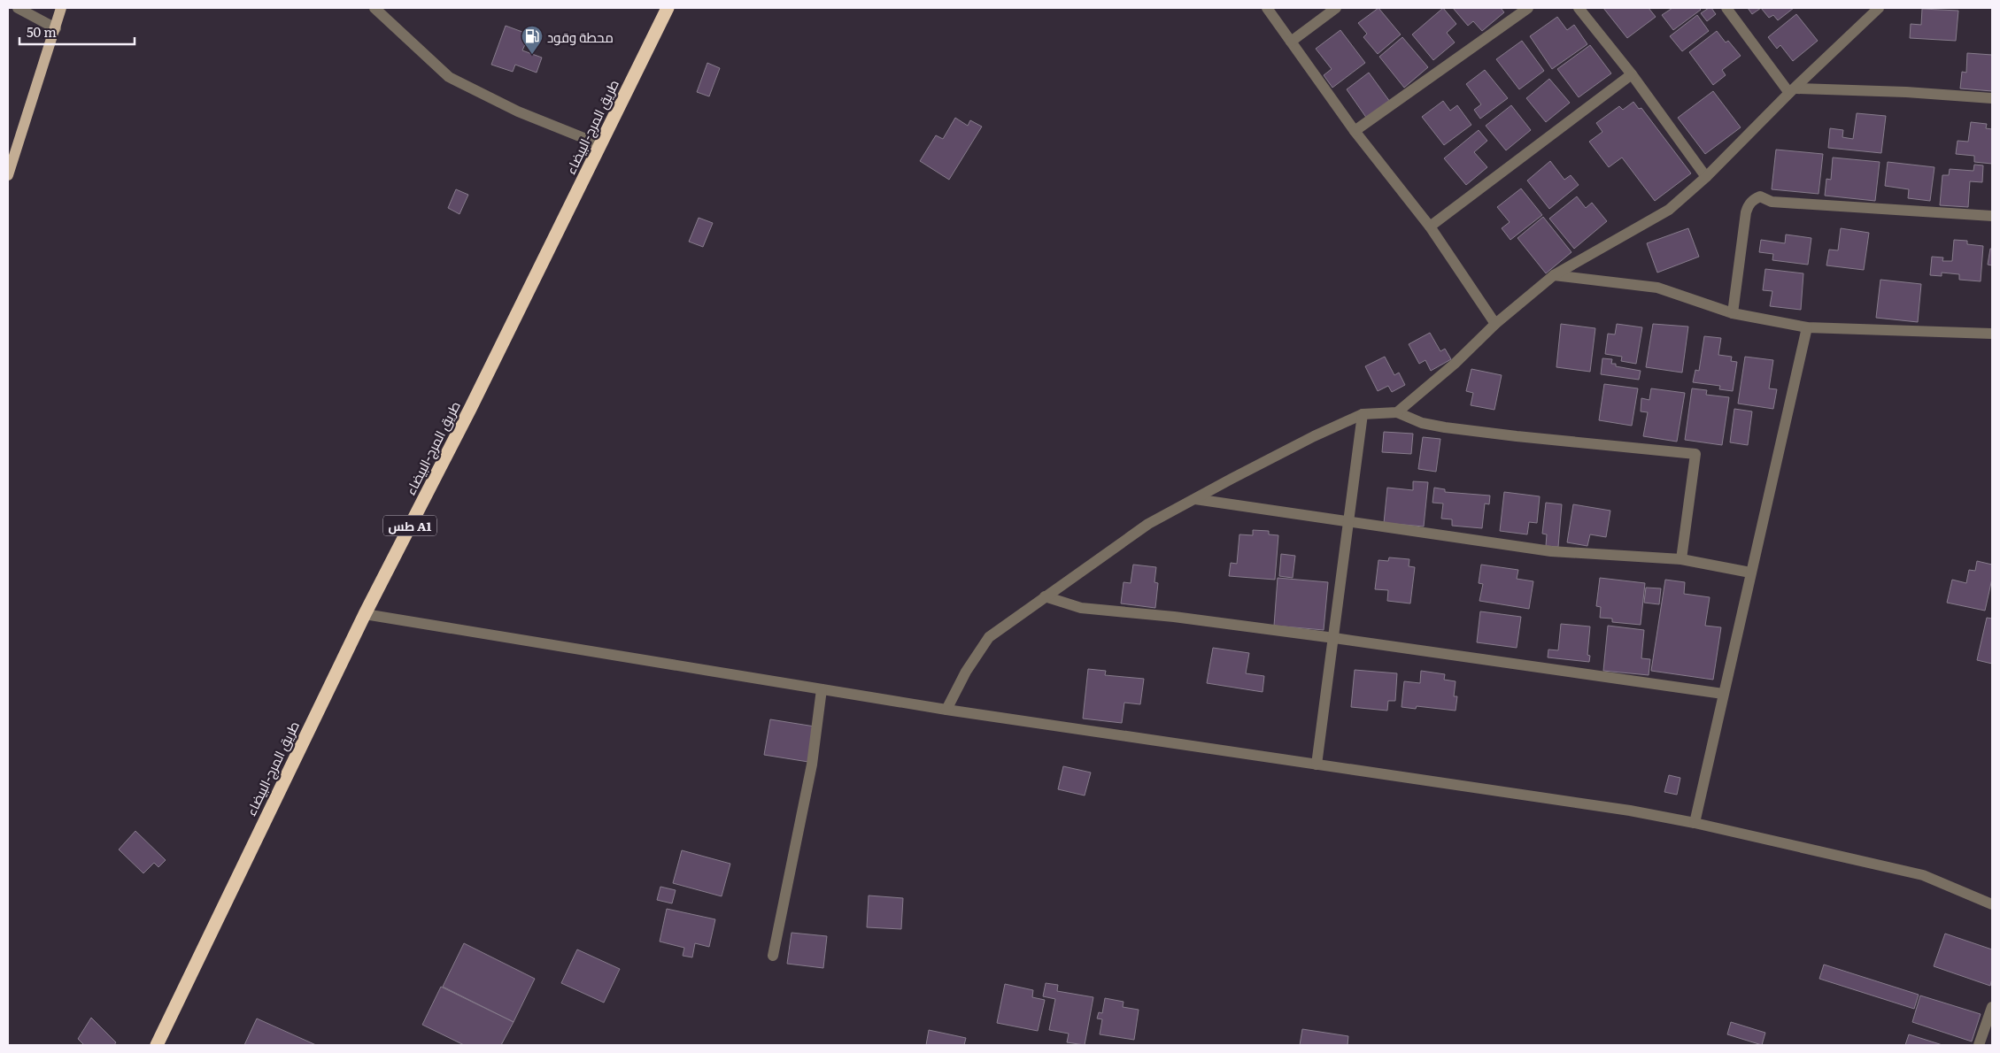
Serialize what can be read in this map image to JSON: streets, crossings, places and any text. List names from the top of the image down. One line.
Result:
{"streets":{"highway":["طريق المرج-البيضاء","طس A1"]},"places":{"fuel station":["محطة وقود"]},"scale_bar":"50 m"}
